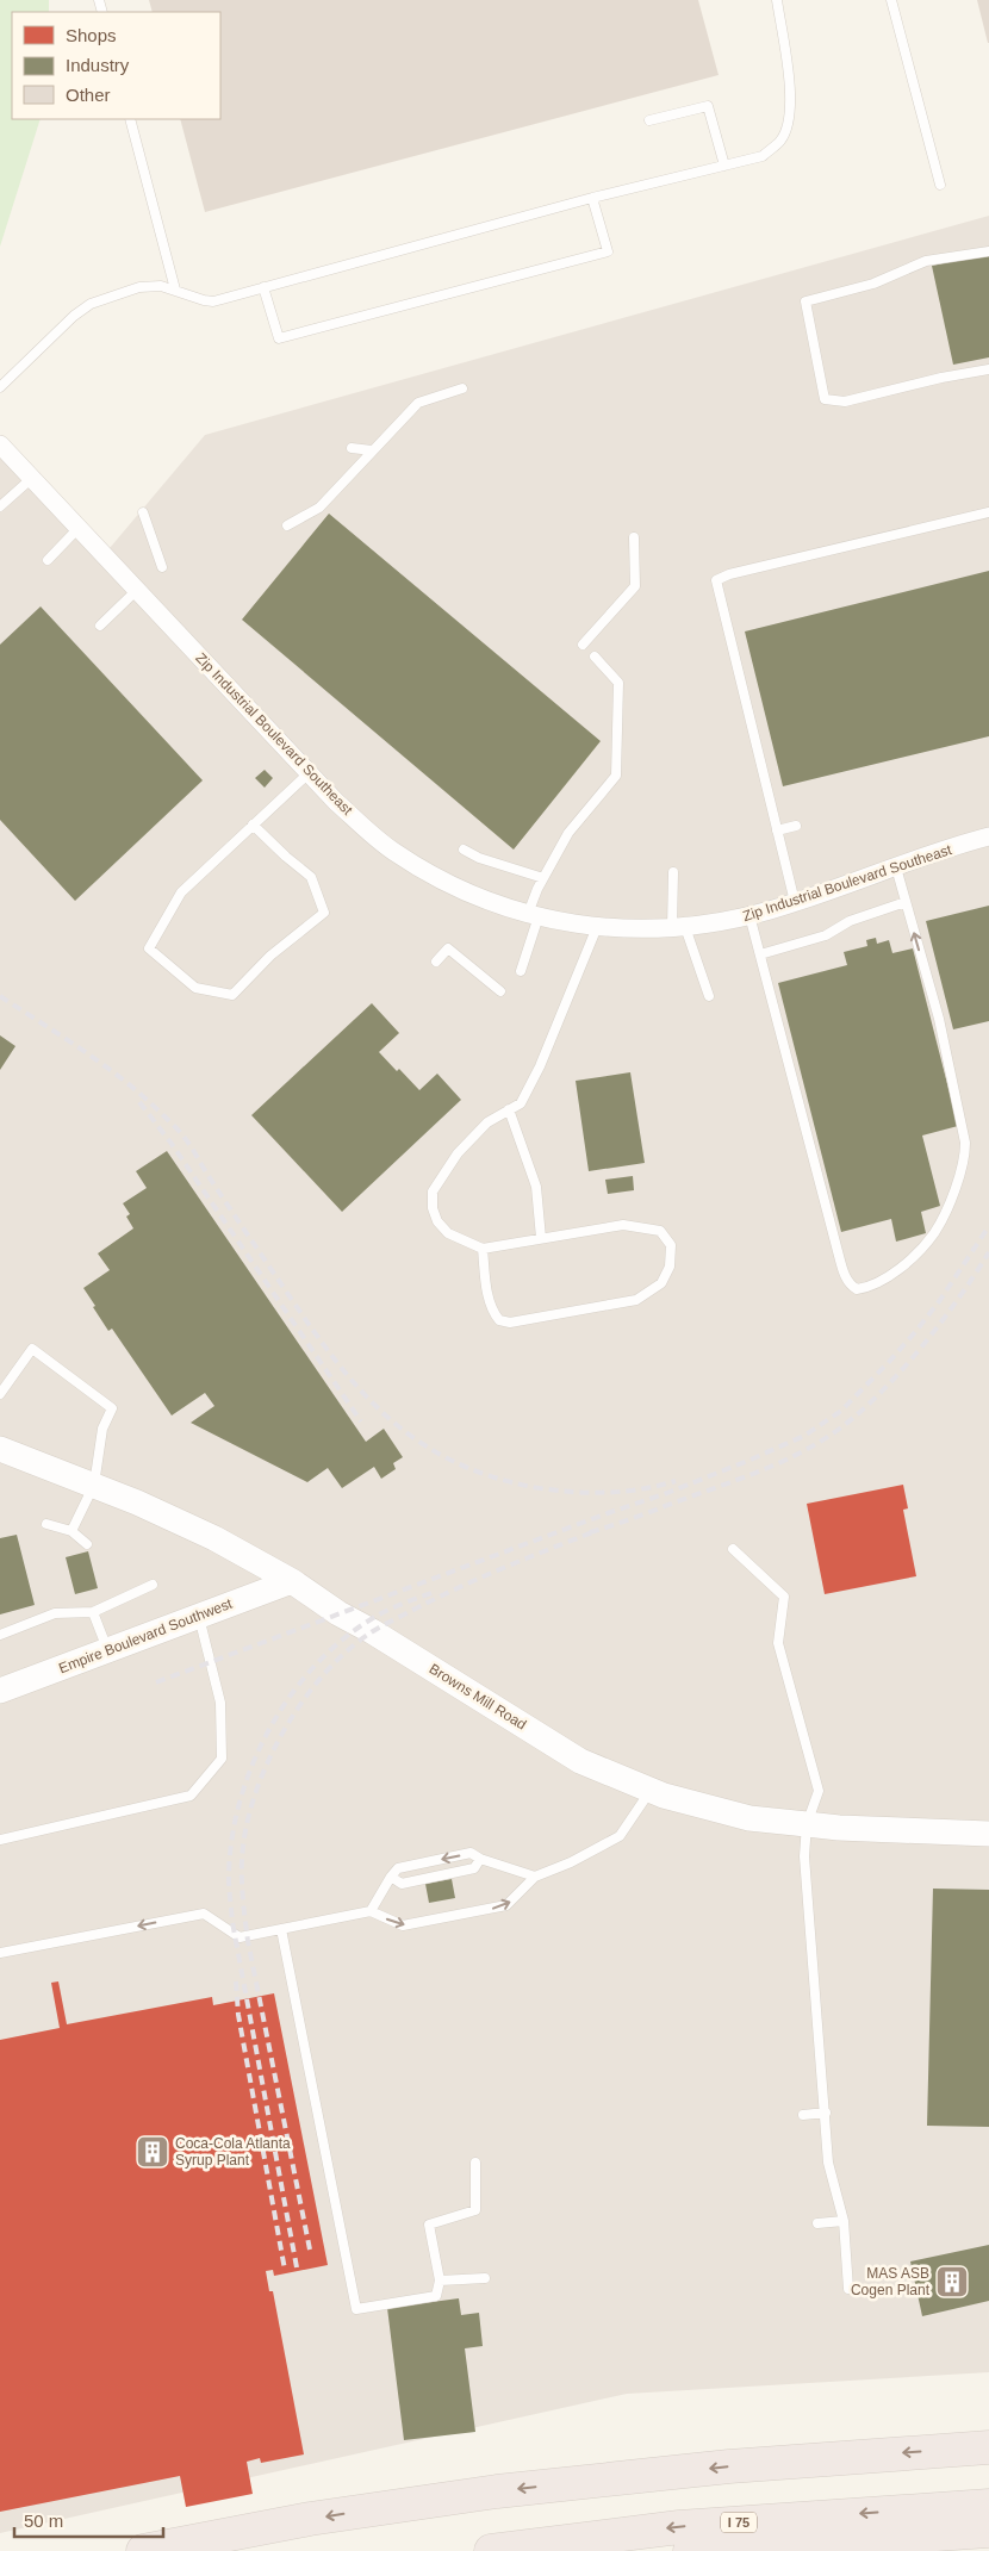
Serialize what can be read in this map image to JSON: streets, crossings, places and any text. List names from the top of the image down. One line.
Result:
{"streets":{"highway":["I 75"],"street":["Zip Industrial Boulevard Southeast","Empire Boulevard Southwest","Browns Mill Road"]},"crossings":[["Empire Boulevard Southwest","Browns Mill Road"]],"places":{"building":["Coca-Cola Atlanta Syrup Plant","MAS ASB Cogen Plant"]},"legend":["Shops","Industry","Other"],"scale_bar":"50 m"}
